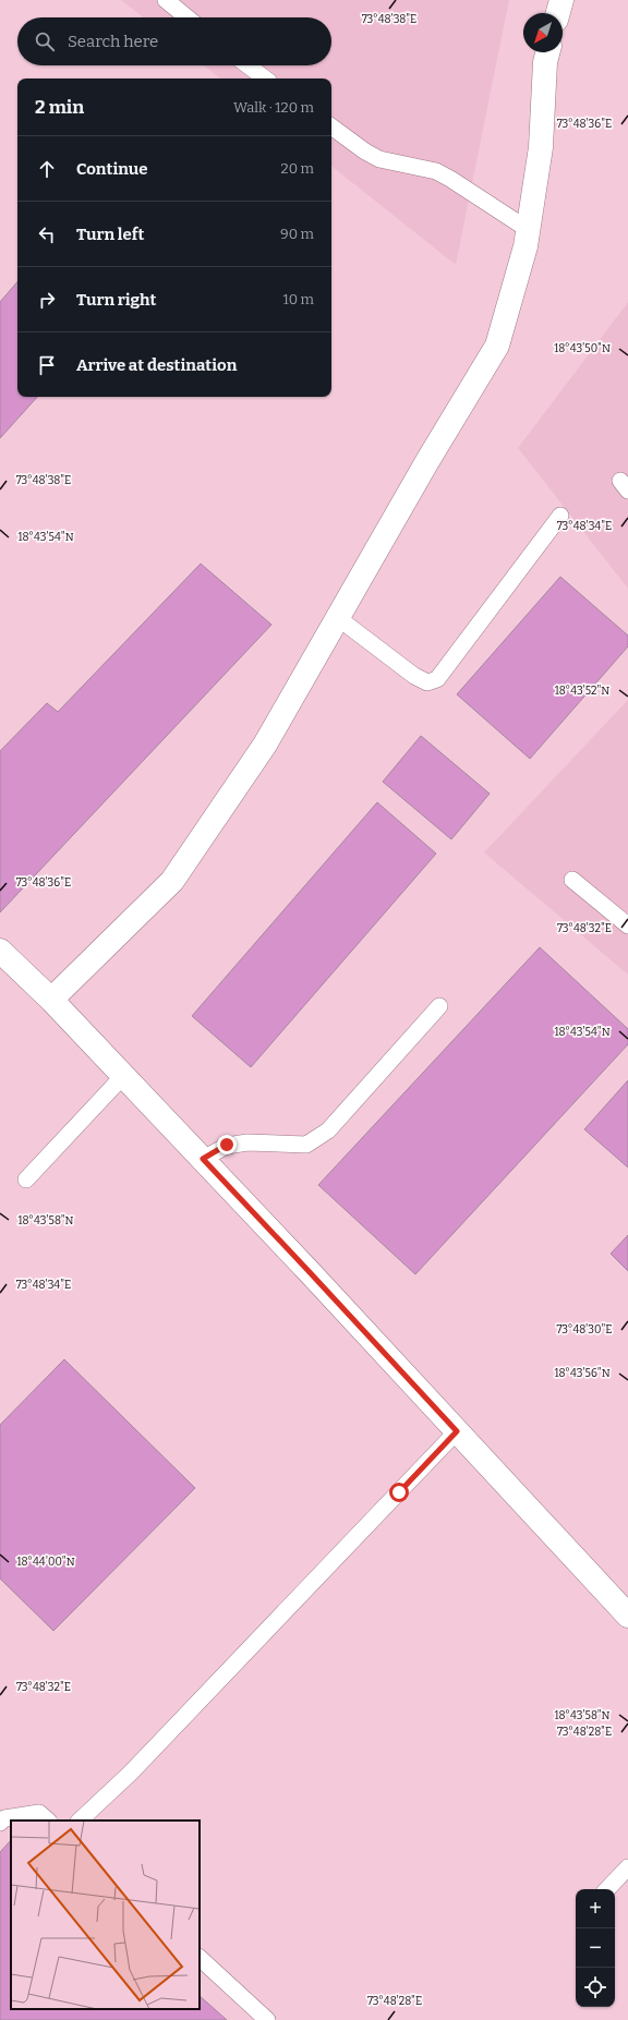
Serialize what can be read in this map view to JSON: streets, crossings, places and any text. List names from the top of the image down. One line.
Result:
{"north":"bottom left","page":{"search":"Search here","heading":["2 min","Walk · 120 m"],"list":[["Continue","20 m"],["Turn left","90 m"],["Turn right","10 m"],"Arrive at destination"],"map_buttons":["+","−"]},"coordinates":["73°48'38\"E","73°48'36\"E","18°43'50\"N","73°48'34\"E","18°43'54\"N","18°43'52\"N","73°48'32\"E","18°43'58\"N","73°48'30\"E","18°43'56\"N","18°44'00\"N","73°48'28\"E"]}
